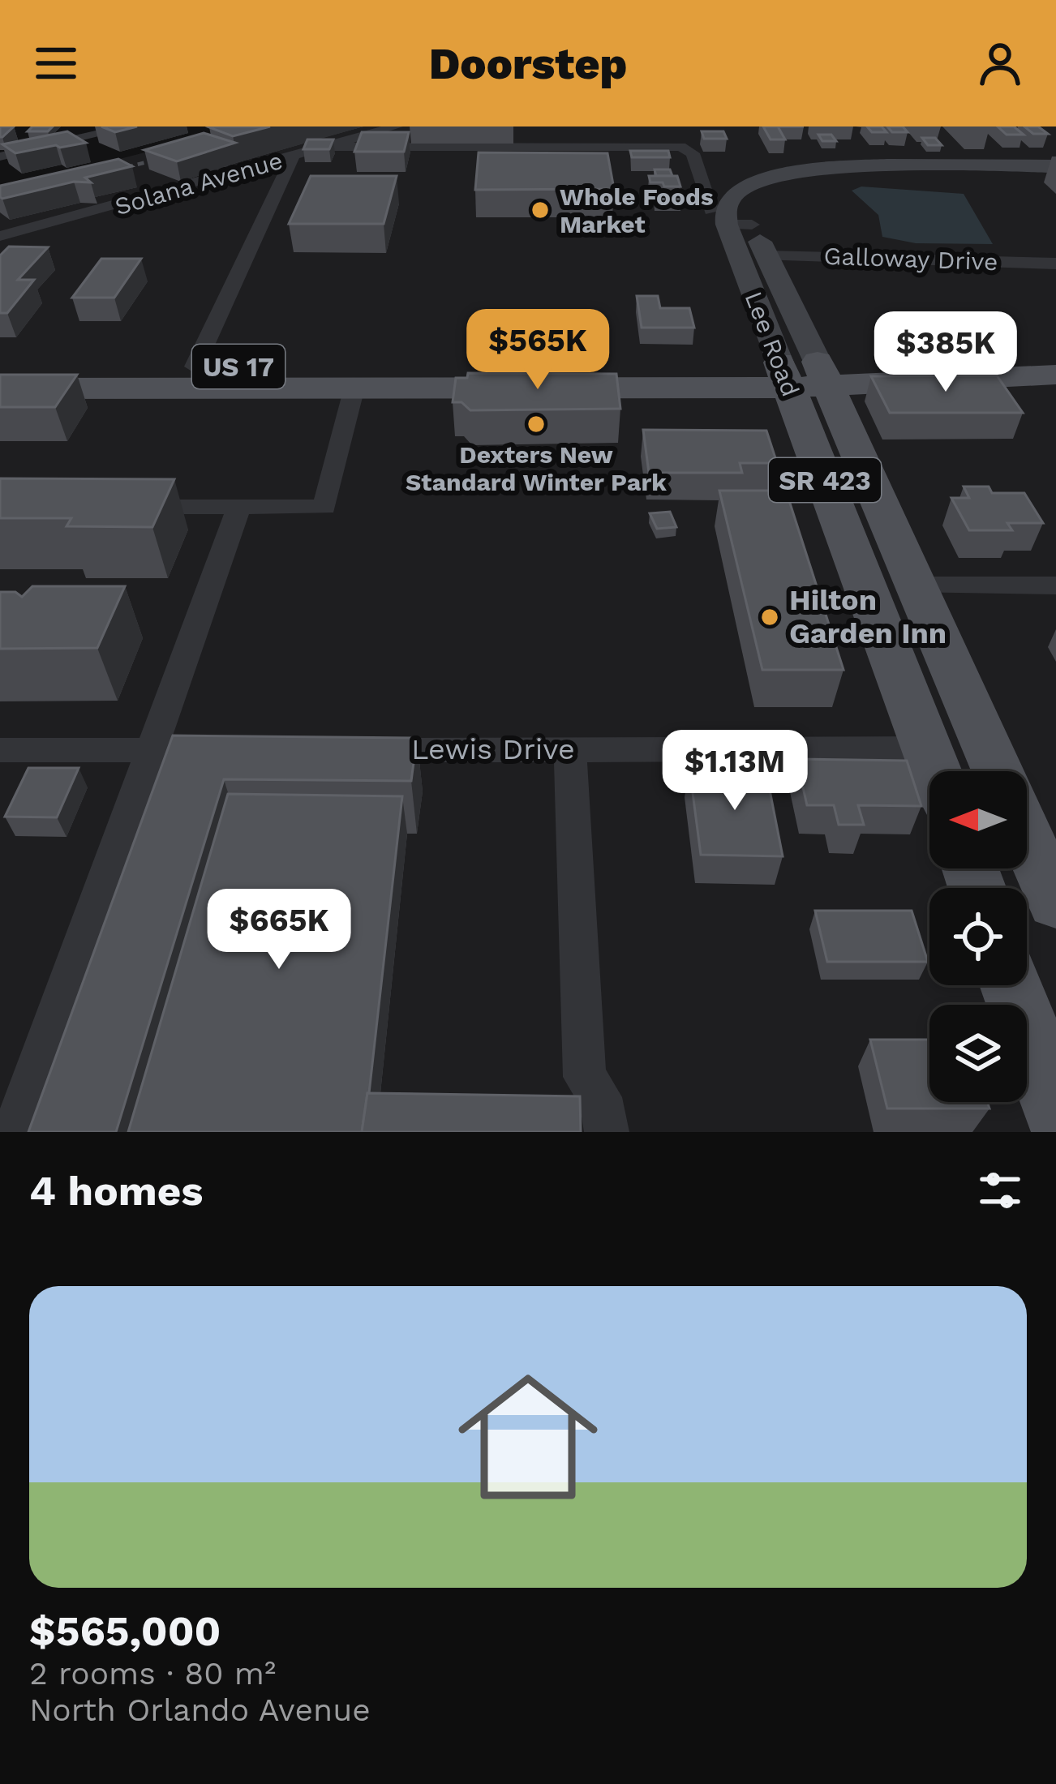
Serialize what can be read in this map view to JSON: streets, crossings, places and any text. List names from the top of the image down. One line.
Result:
{"streets":{"main road":["Lee Road","US 17","SR 423"],"street":["Solana Avenue","Galloway Drive","Lewis Drive"]},"crossings":[["Galloway Drive","Lee Road"],["Lee Road","US 17"],["Lee Road","Lewis Drive"]],"places":["Whole Foods Market","Dexters New Standard Winter Park","Hilton Garden Inn"],"north":"left","page":{"header":"Doorstep","price":["$565K","$385K","$1.13M","$665K"],"heading":"4 homes","list":[{"name":"$565,000","note":"2 rooms · 80 m² · North Orlando Avenue"}]}}
